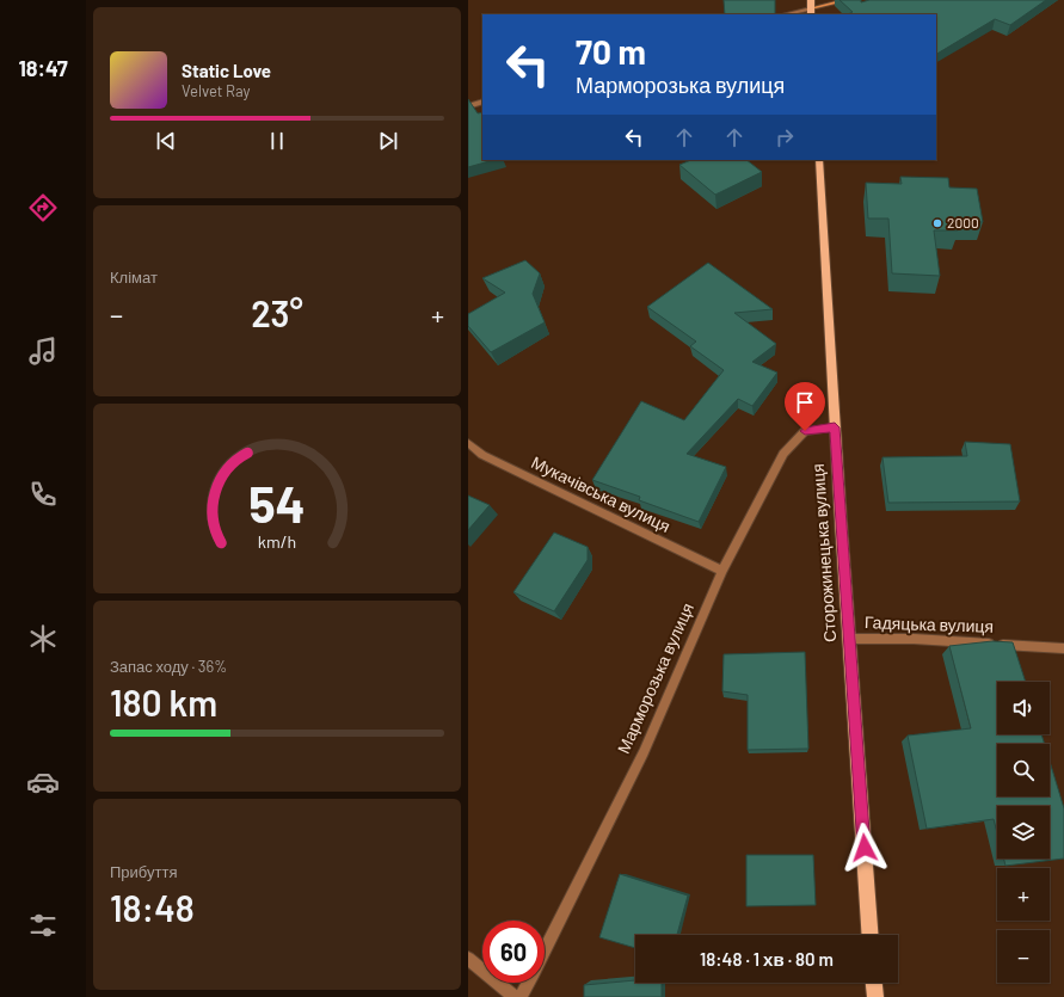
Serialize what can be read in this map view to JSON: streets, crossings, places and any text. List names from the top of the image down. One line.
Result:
{"streets":{"main road":["Сторожинецька вулиця"],"street":["Мукачівська вулиця","Гадяцька вулиця","Марморозька вулиця"]},"crossings":[["Мукачівська вулиця","Марморозька вулиця"],["Сторожинецька вулиця","Гадяцька вулиця"],["Сторожинецька вулиця","Марморозька вулиця"]],"places":["2000"],"page":{"tabs":"18:47","turn":["70 m","Марморозька вулиця"],"song":["Static Love","Velvet Ray"],"tile":["Клімат",["Запас ходу · 36%","180 km"],["Прибуття","18:48"]],"heat":["−","23°","+"],"map_buttons":["+","−"],"limit":"60","trip":"18:48 · 1 хв · 80 m","gauge":["54","km/h"]}}
